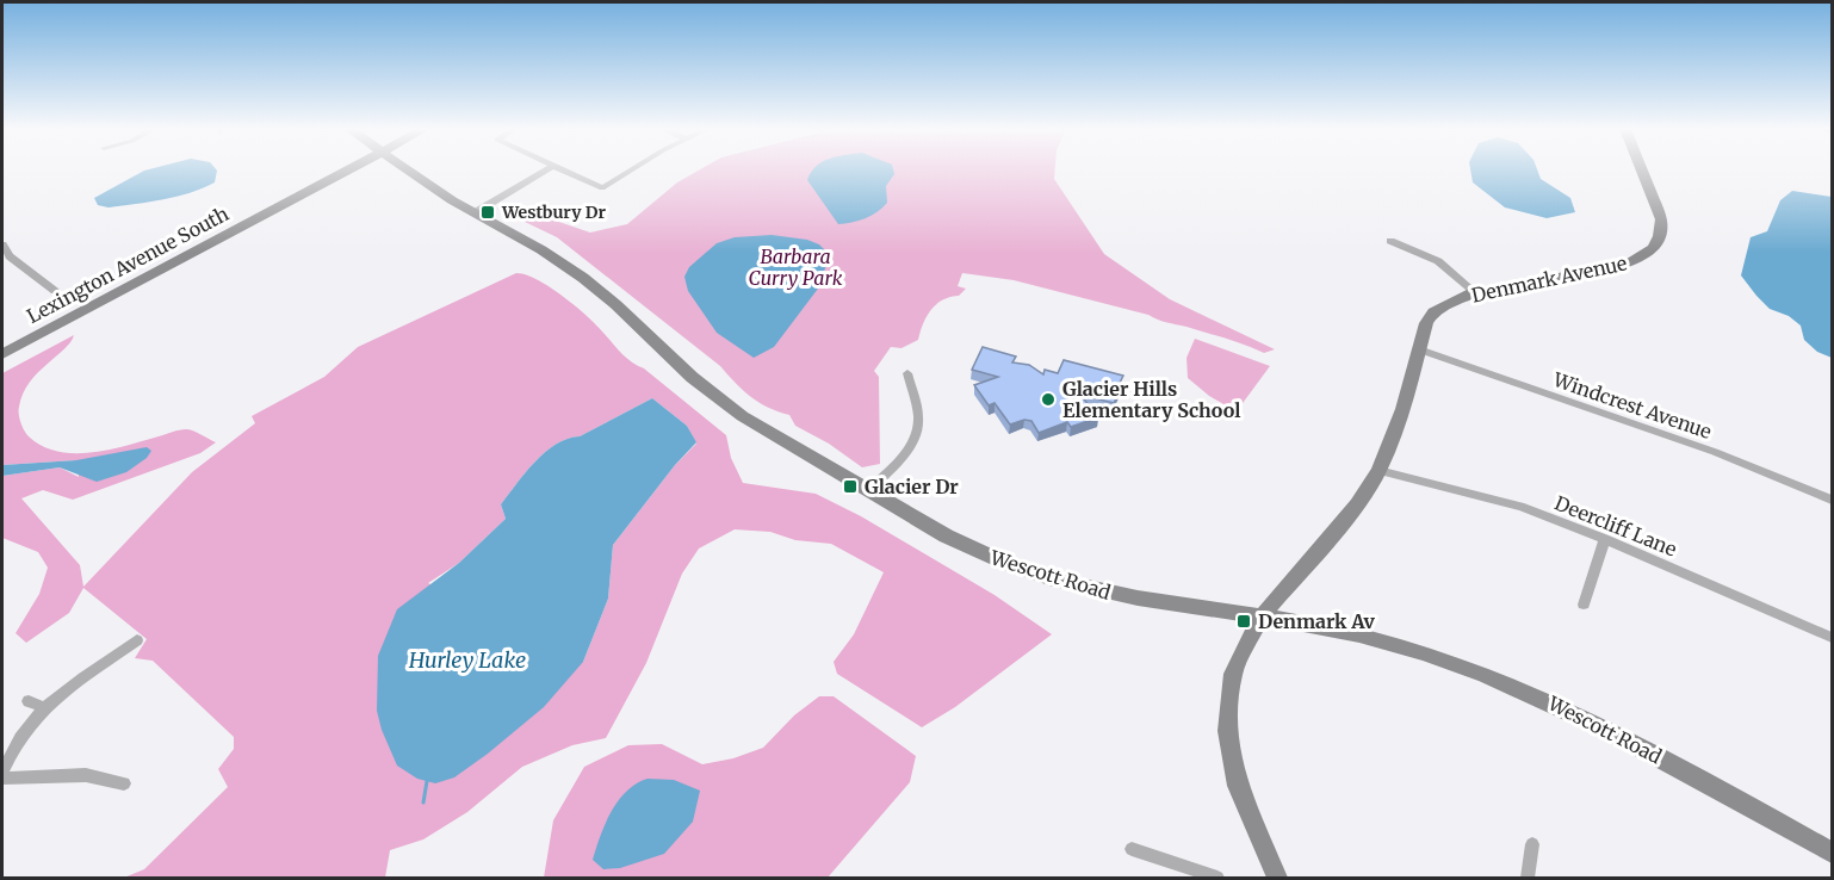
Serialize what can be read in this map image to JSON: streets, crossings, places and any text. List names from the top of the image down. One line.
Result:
{"streets":{"street":["Lexington Avenue South","Denmark Avenue","Windcrest Avenue","Deercliff Lane","Wescott Road"]},"crossings":[["Denmark Avenue","Windcrest Avenue"],["Denmark Avenue","Deercliff Lane"],["Denmark Avenue","Wescott Road"]],"water":["Hurley Lake"],"parks":["Barbara Curry Park"],"places":{"transit":["Westbury Dr","Glacier Dr","Denmark Av"],"other":["Glacier Hills Elementary School"]}}
